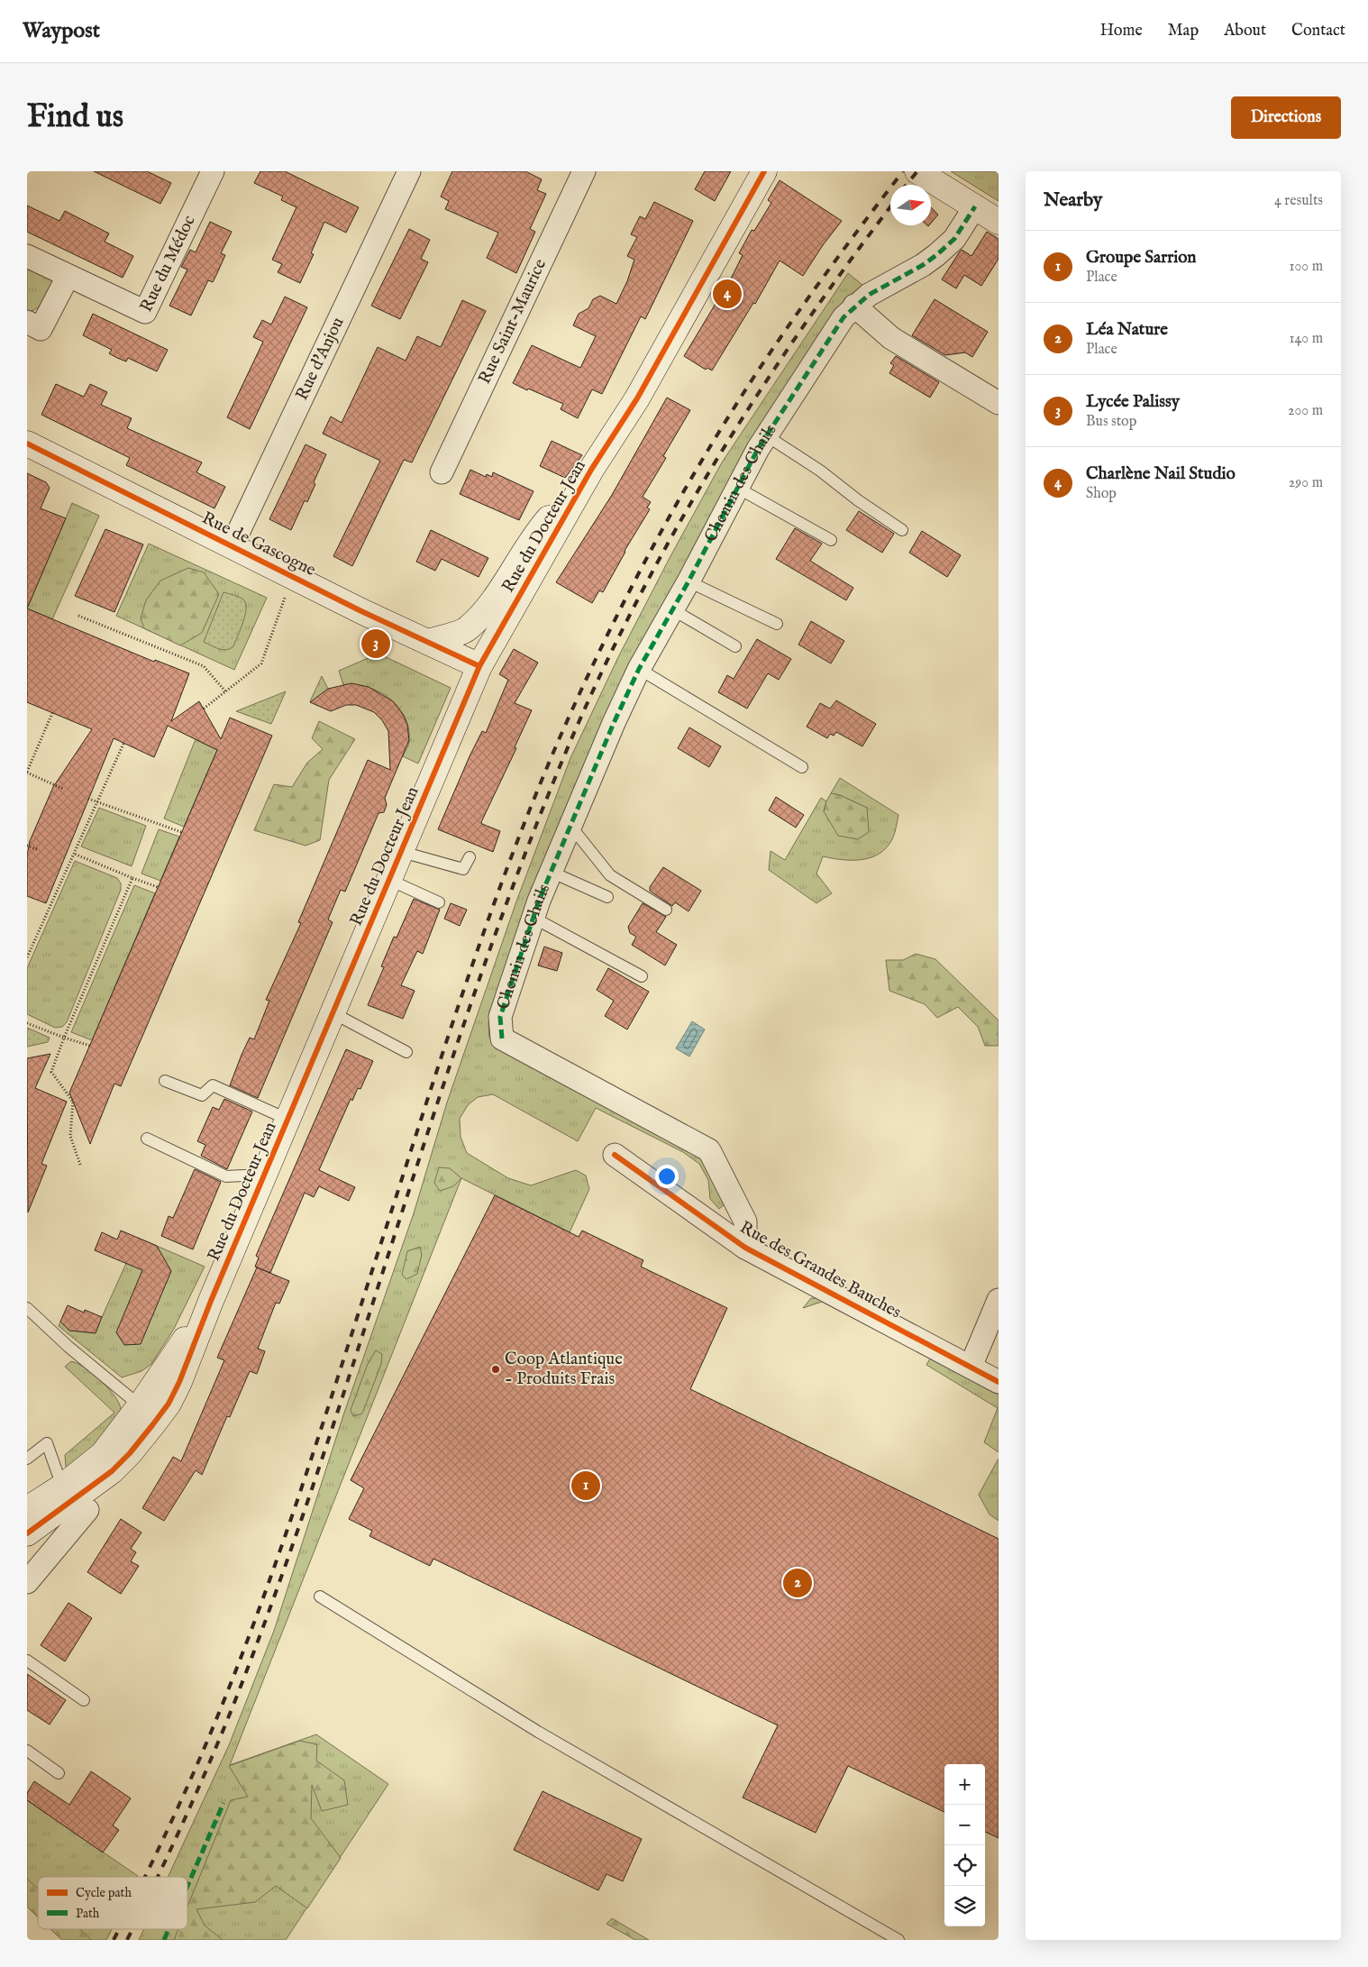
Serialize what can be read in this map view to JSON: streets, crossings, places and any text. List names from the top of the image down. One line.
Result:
{"streets":{"street":["Rue du Médoc","Rue Saint-Maurice","Rue d'Anjou","Chemin des Chails","Rue du Docteur Jean","Rue de Gascogne","Rue des Grandes Bauches"]},"crossings":[["Rue d'Anjou","Rue de Gascogne"],["Chemin des Chails","Rue des Grandes Bauches"],["Rue du Docteur Jean","Rue de Gascogne"]],"places":["Coop Atlantique - Produits Frais"],"legend":["Cycle path","Path"],"north":"right","page":{"header":"Waypost","nav":["Home","Map","About","Contact"],"buttons":"Directions","title":"Find us","heading":["Nearby","4 results"],"list":[{"mark":"1","name":"Groupe Sarrion","note":"Place","value":"100 m"},{"mark":"2","name":"Léa Nature","note":"Place","value":"140 m"},{"mark":"3","name":"Lycée Palissy","note":"Bus stop","value":"200 m"},{"mark":"4","name":"Charlène Nail Studio","note":"Shop","value":"290 m"}],"pins":["4","3","1","2"],"map_buttons":["+","−"]}}
